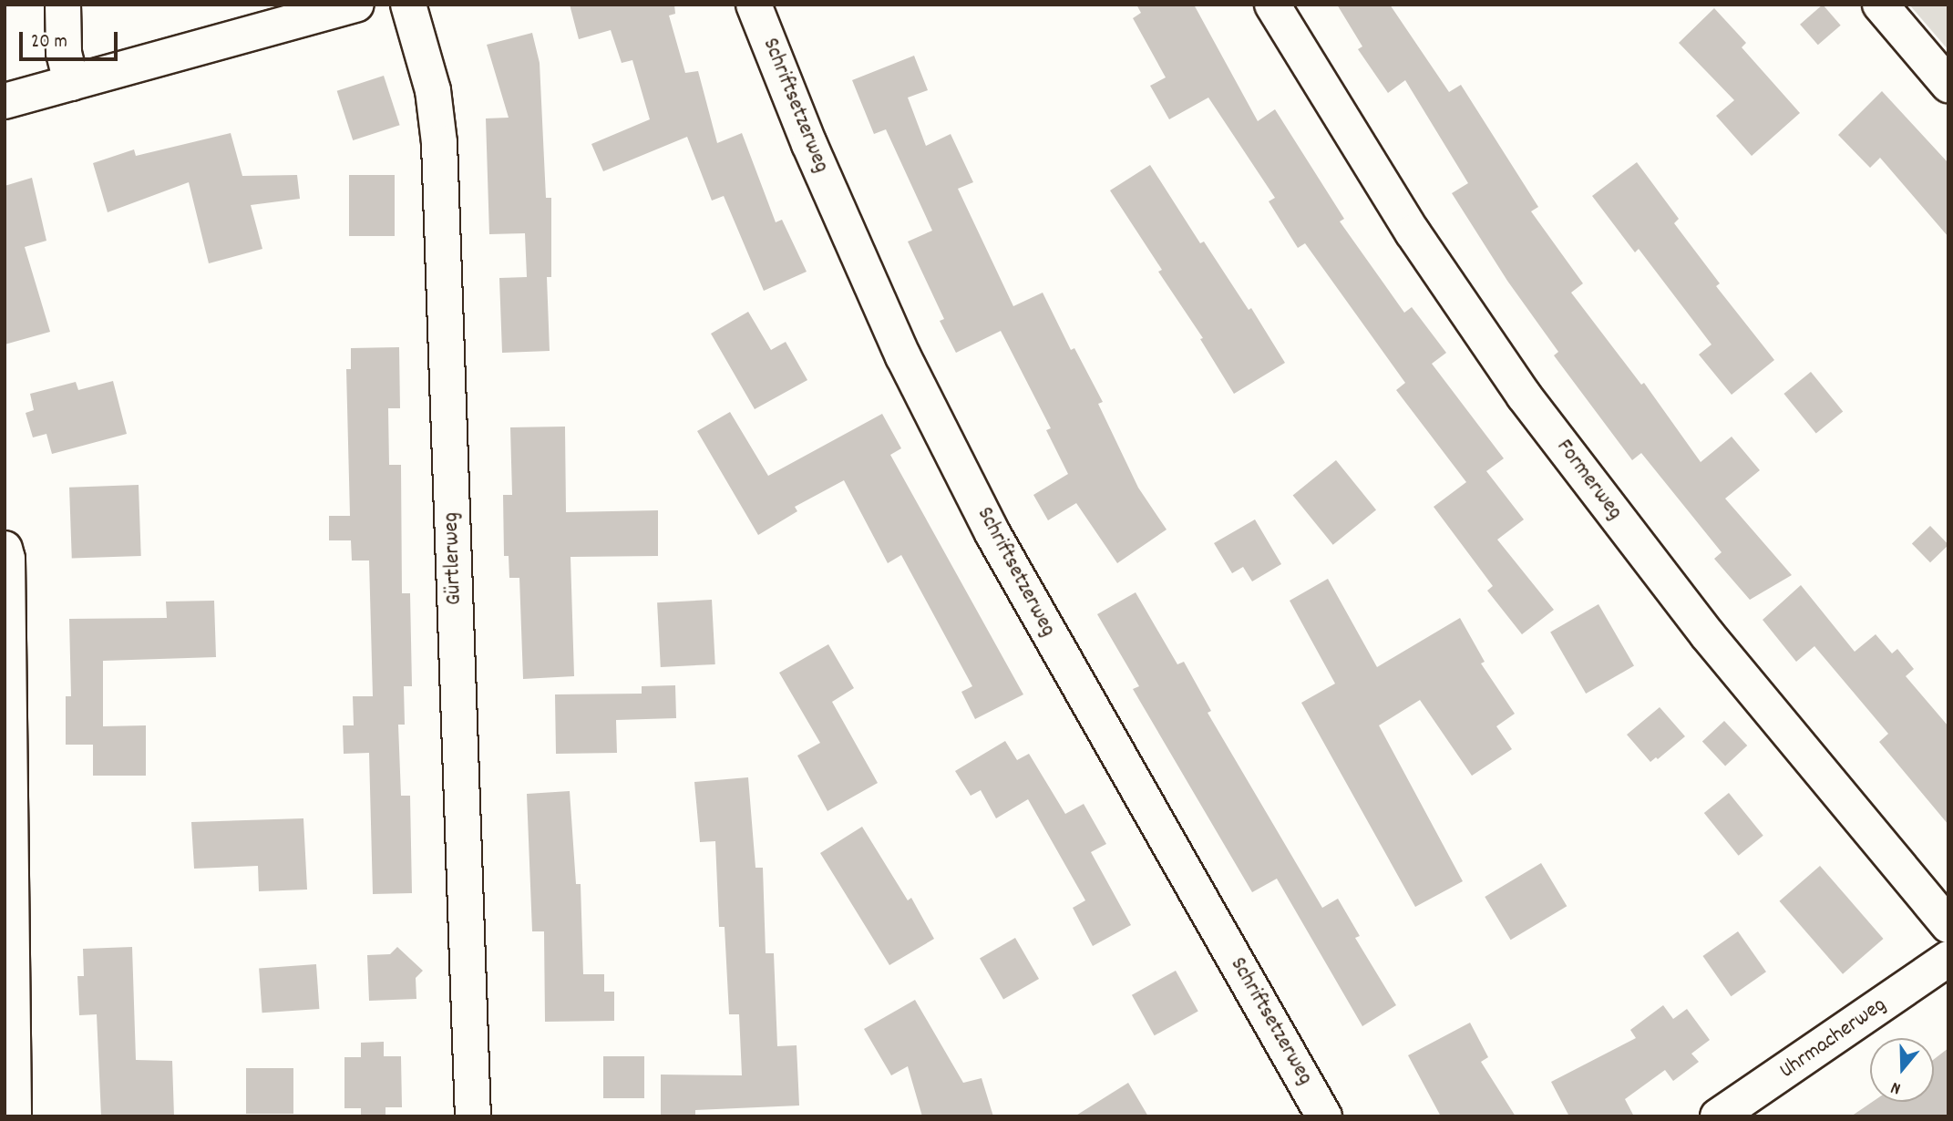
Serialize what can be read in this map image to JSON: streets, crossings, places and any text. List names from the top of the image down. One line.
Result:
{"streets":{"street":["Schriftsetzerweg","Formerweg","Gürtlerweg","Uhrmacherweg"]},"scale_bar":"20 m","north":"bottom"}
